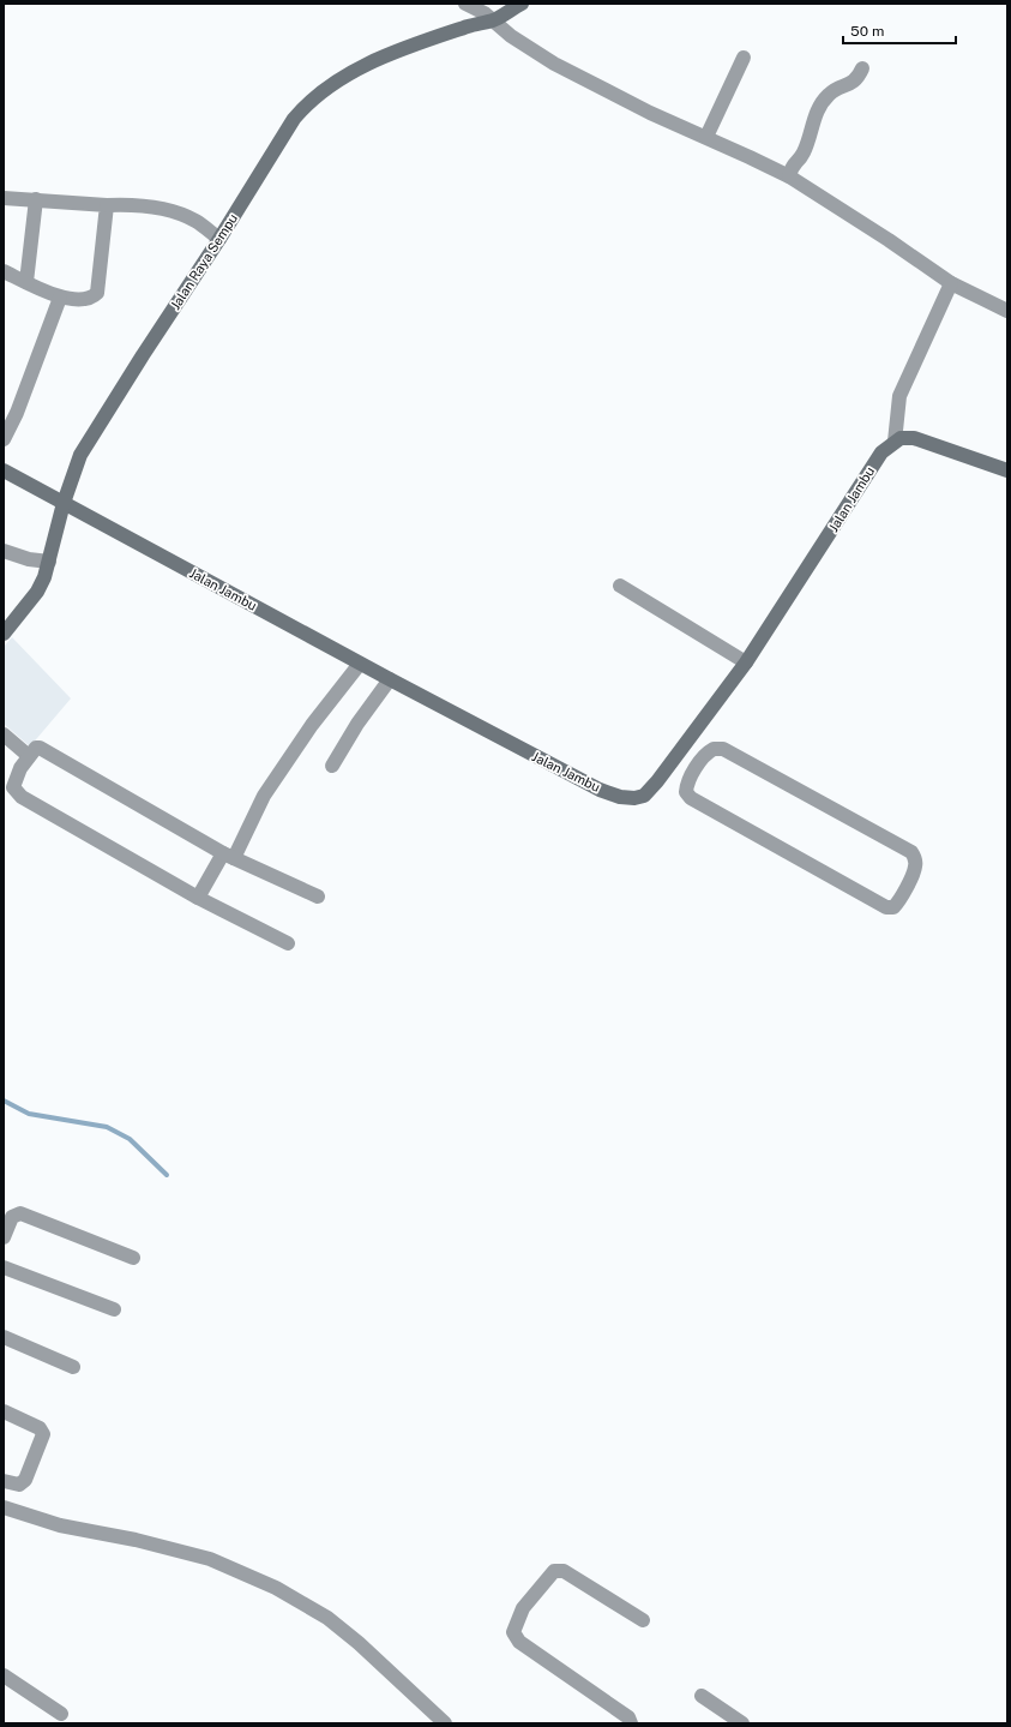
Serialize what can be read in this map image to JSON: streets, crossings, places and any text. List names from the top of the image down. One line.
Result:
{"streets":{"street":["Jalan Raya Sempu","Jalan Jambu"]},"crossings":[["Jalan Raya Sempu","Jalan Jambu"]],"scale_bar":"50 m"}
